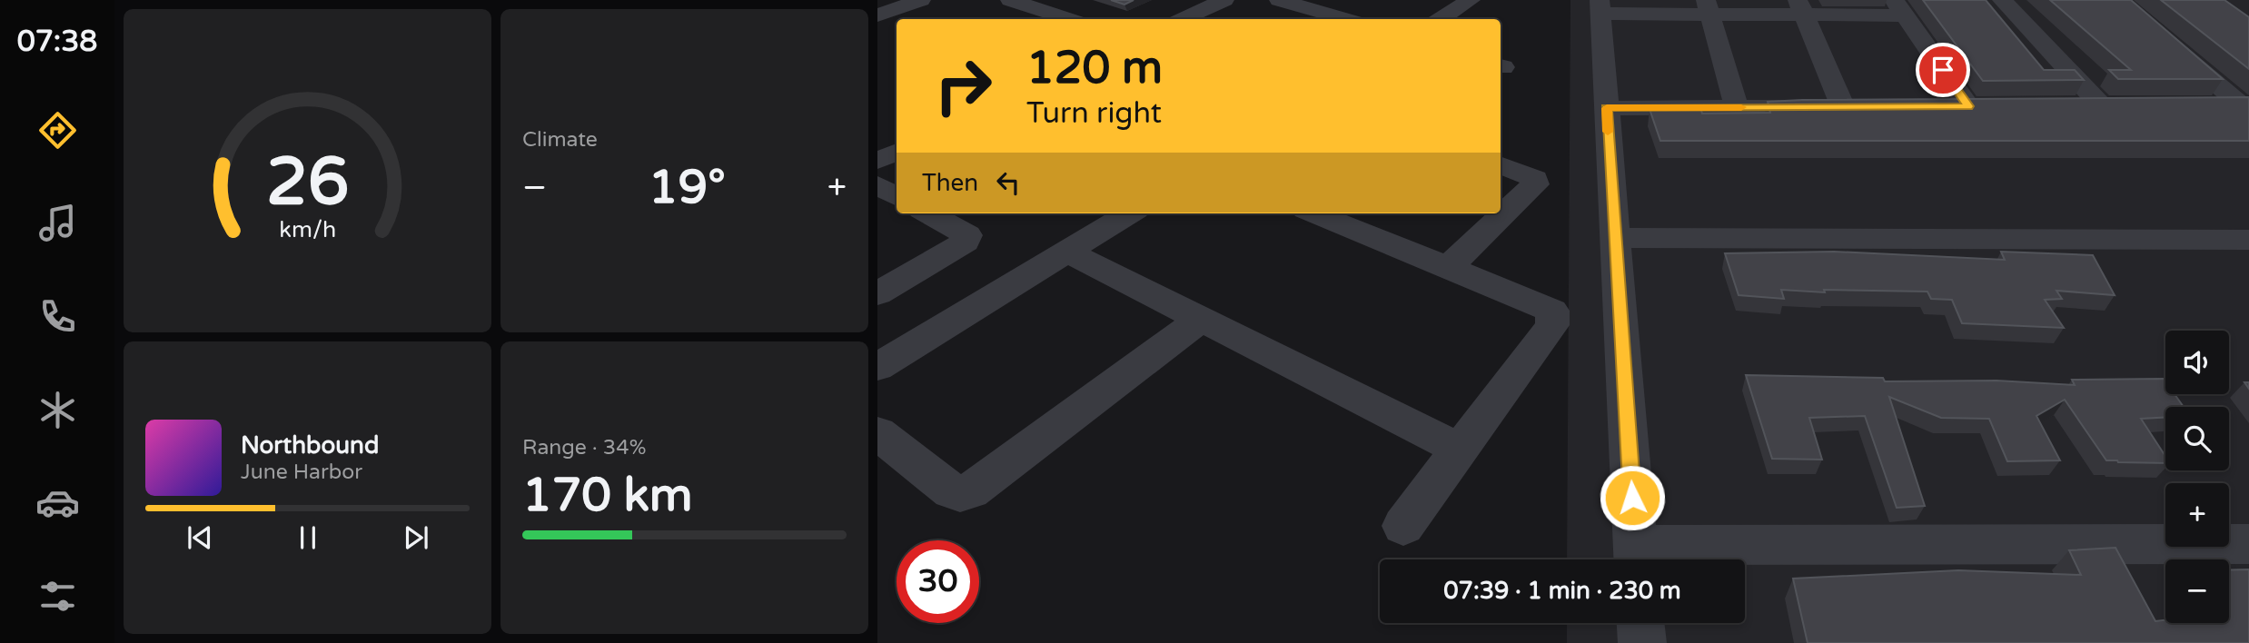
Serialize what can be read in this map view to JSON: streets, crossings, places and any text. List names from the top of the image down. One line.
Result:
{"page":{"tabs":"07:38","tile":["Climate",["Range · 34%","170 km"]],"turn":["120 m","Turn right"],"then":"Then","heat":["−","19°","+"],"map_buttons":["+","−"],"song":["Northbound","June Harbor"],"limit":"30","trip":"07:39 · 1 min · 230 m","gauge":["26","km/h"]}}
